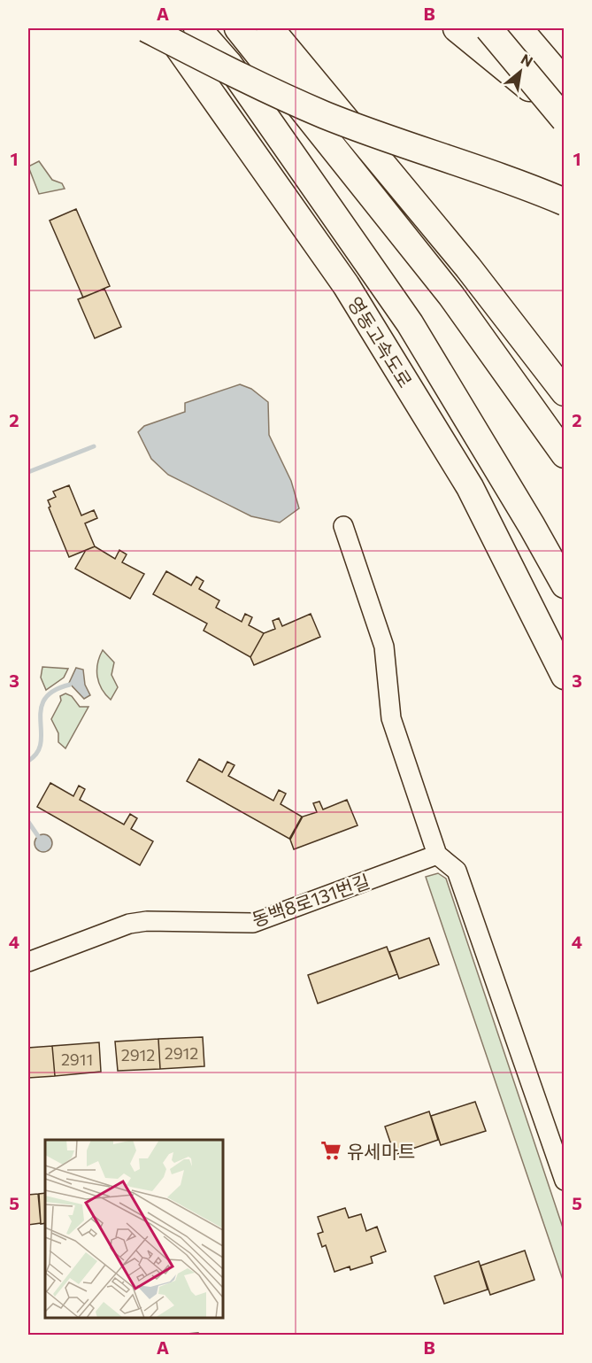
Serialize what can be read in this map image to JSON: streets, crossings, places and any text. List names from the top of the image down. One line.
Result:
{"streets":{"highway":["영동고속도로"],"street":["동백8로131번길"]},"places":{"supermarket":["유세마트"]},"house_numbers":["2912","2912","2911"],"north":"top right","grid":{"columns":["A","B"],"rows":["1","2","3","4","5"]}}
